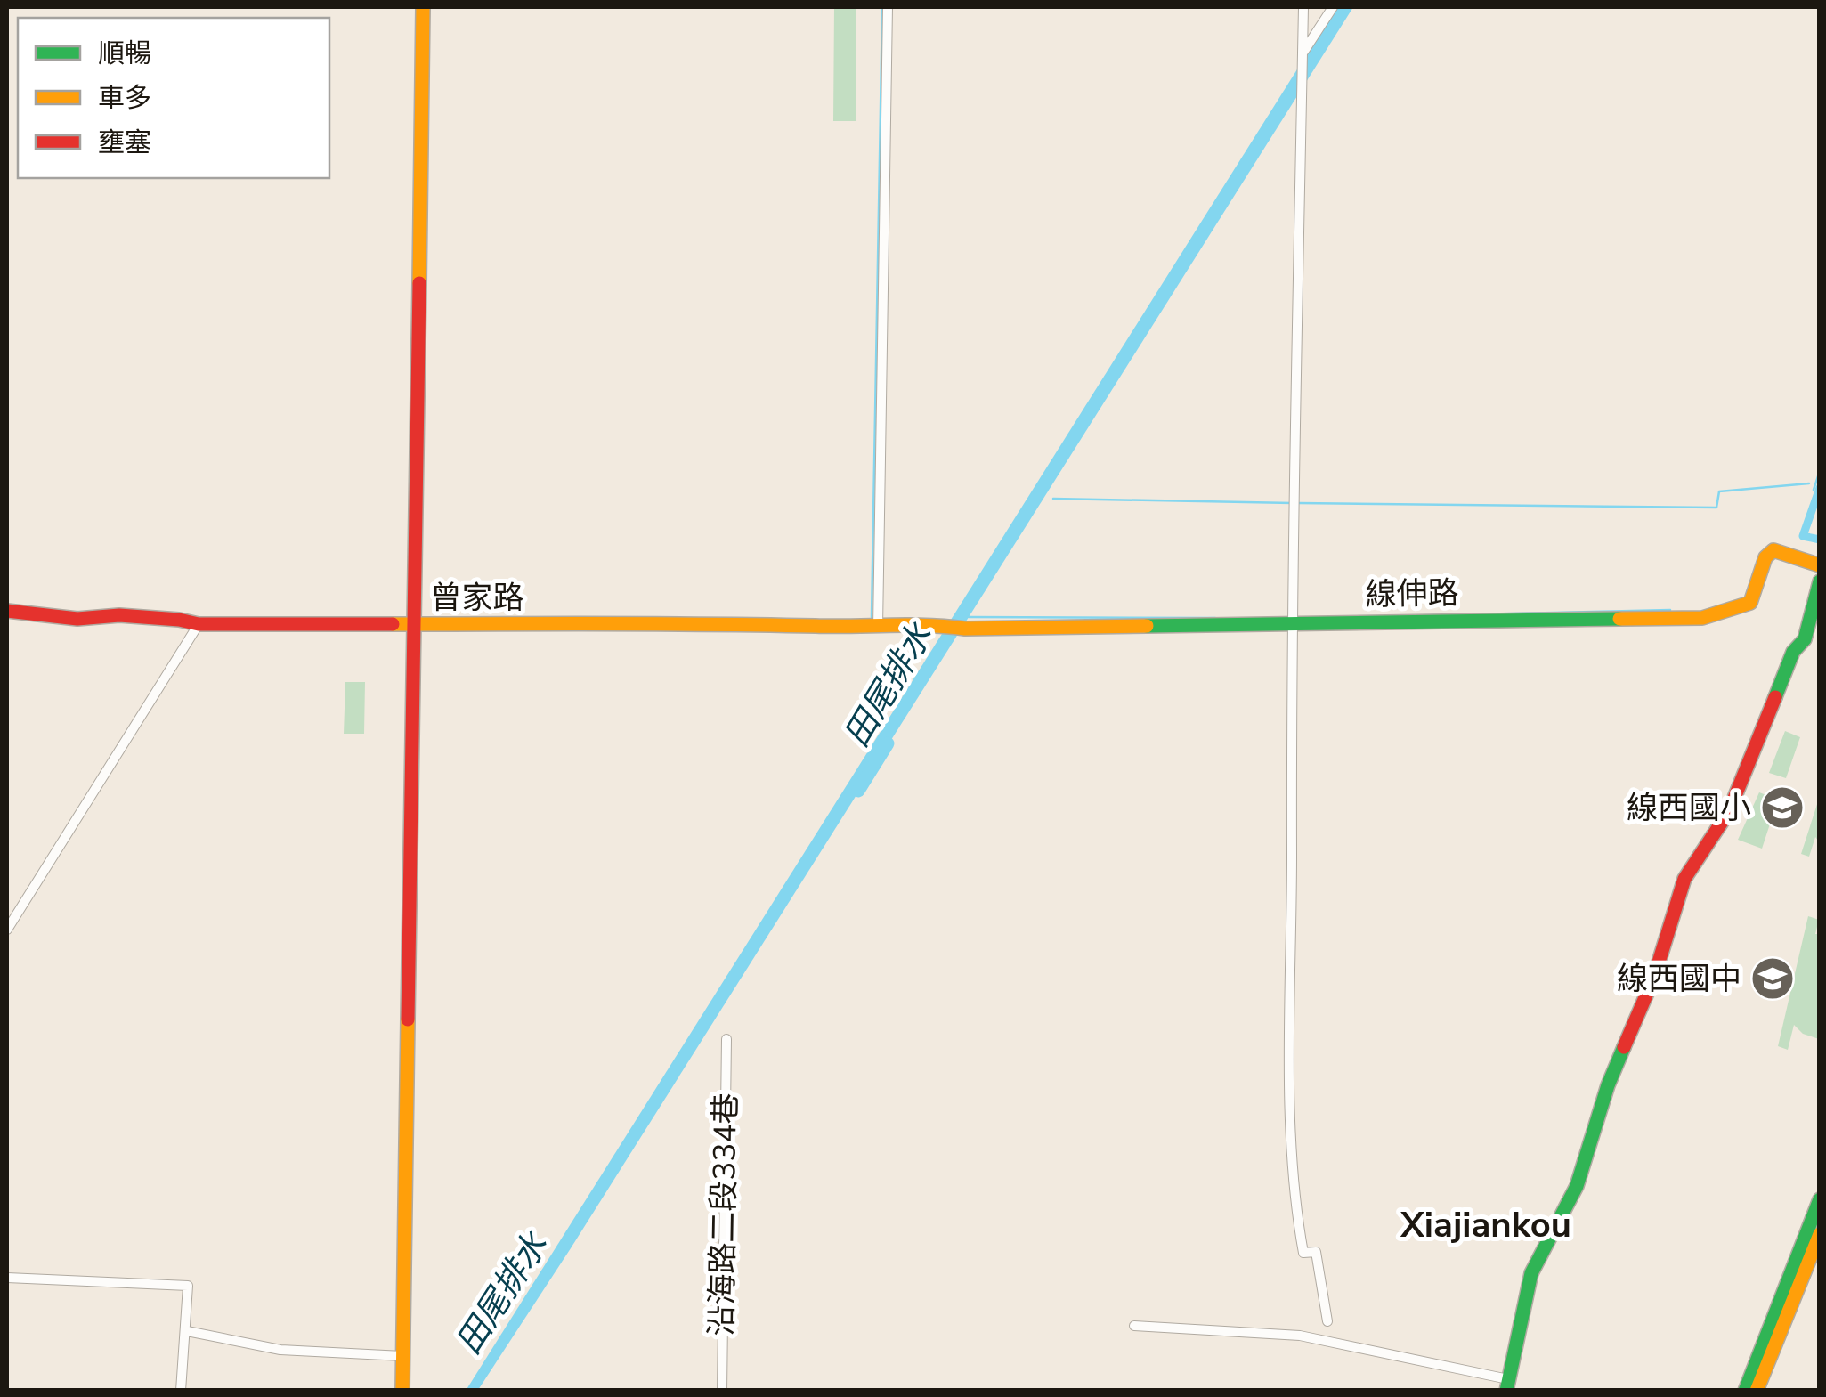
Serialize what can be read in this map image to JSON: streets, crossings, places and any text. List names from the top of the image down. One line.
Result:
{"streets":{"street":["線伸路","曾家路","沿海路二段334巷"]},"crossings":[["線伸路","曾家路"]],"districts":["Xiajiankou"],"water":["田尾排水"],"places":{"school or university":["線西國小","線西國中"]},"legend":["順暢","車多","壅塞"]}
